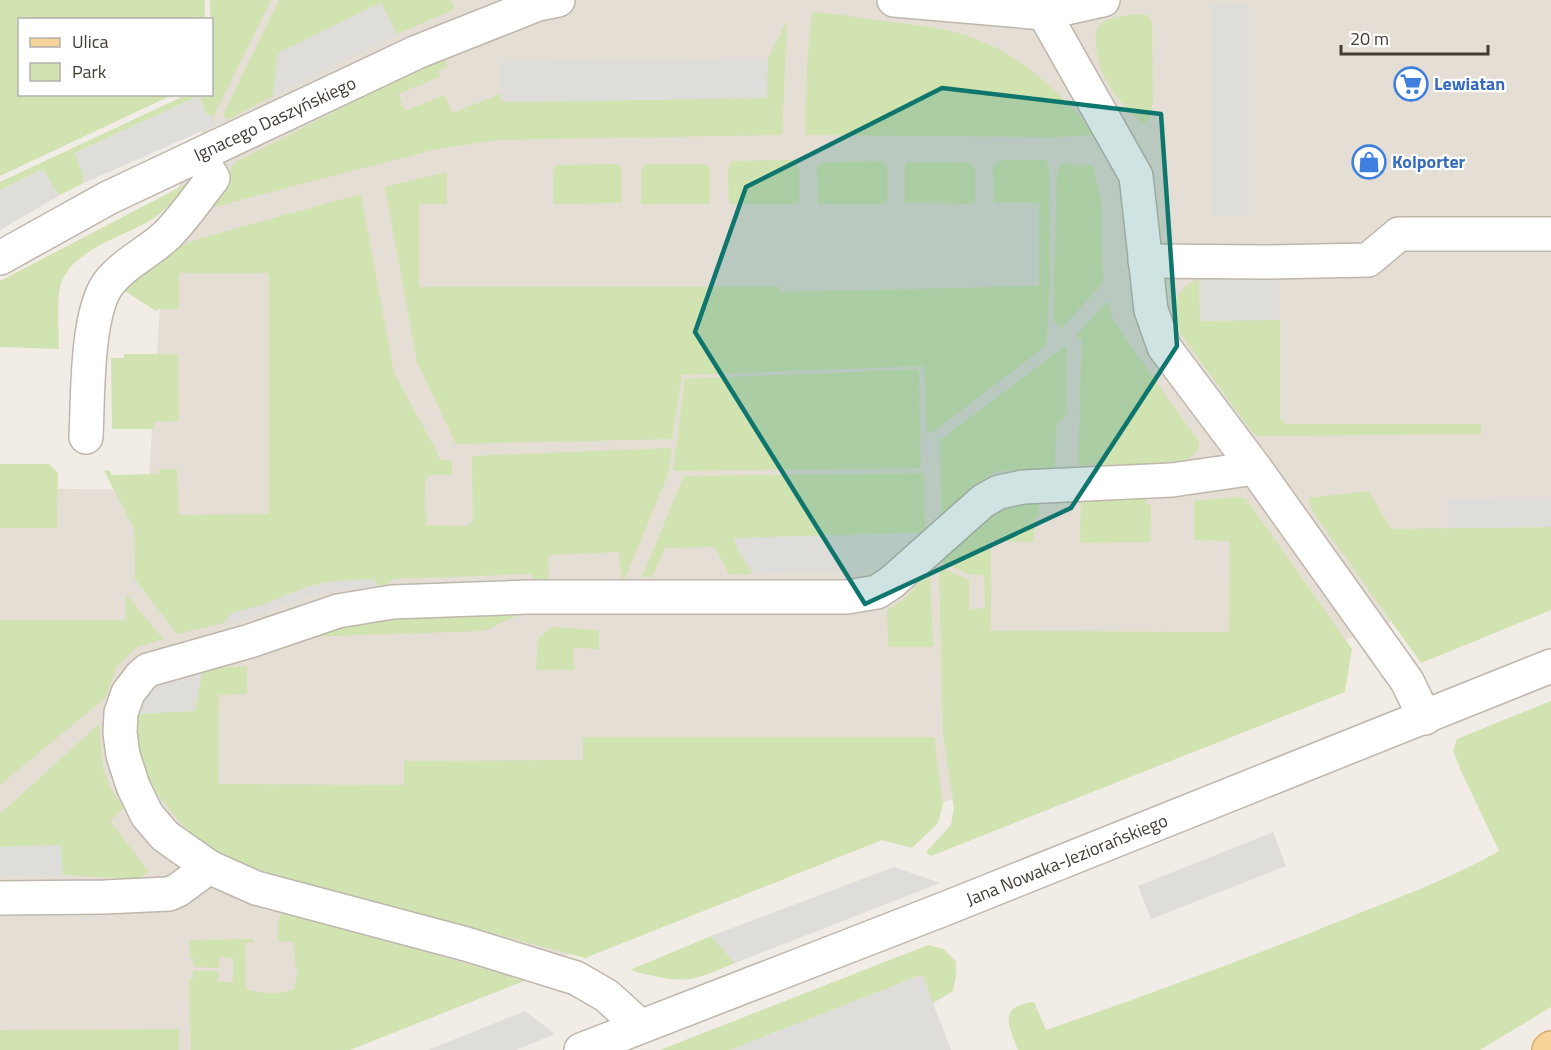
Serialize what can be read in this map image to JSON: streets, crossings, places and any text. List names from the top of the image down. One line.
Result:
{"streets":{"street":["Ignacego Daszyńskiego","Jana Nowaka-Jeziorańskiego"]},"places":{"supermarket":["Lewiatan"],"shop":["Kolporter"]},"legend":["Ulica","Park"],"scale_bar":"20 m"}
